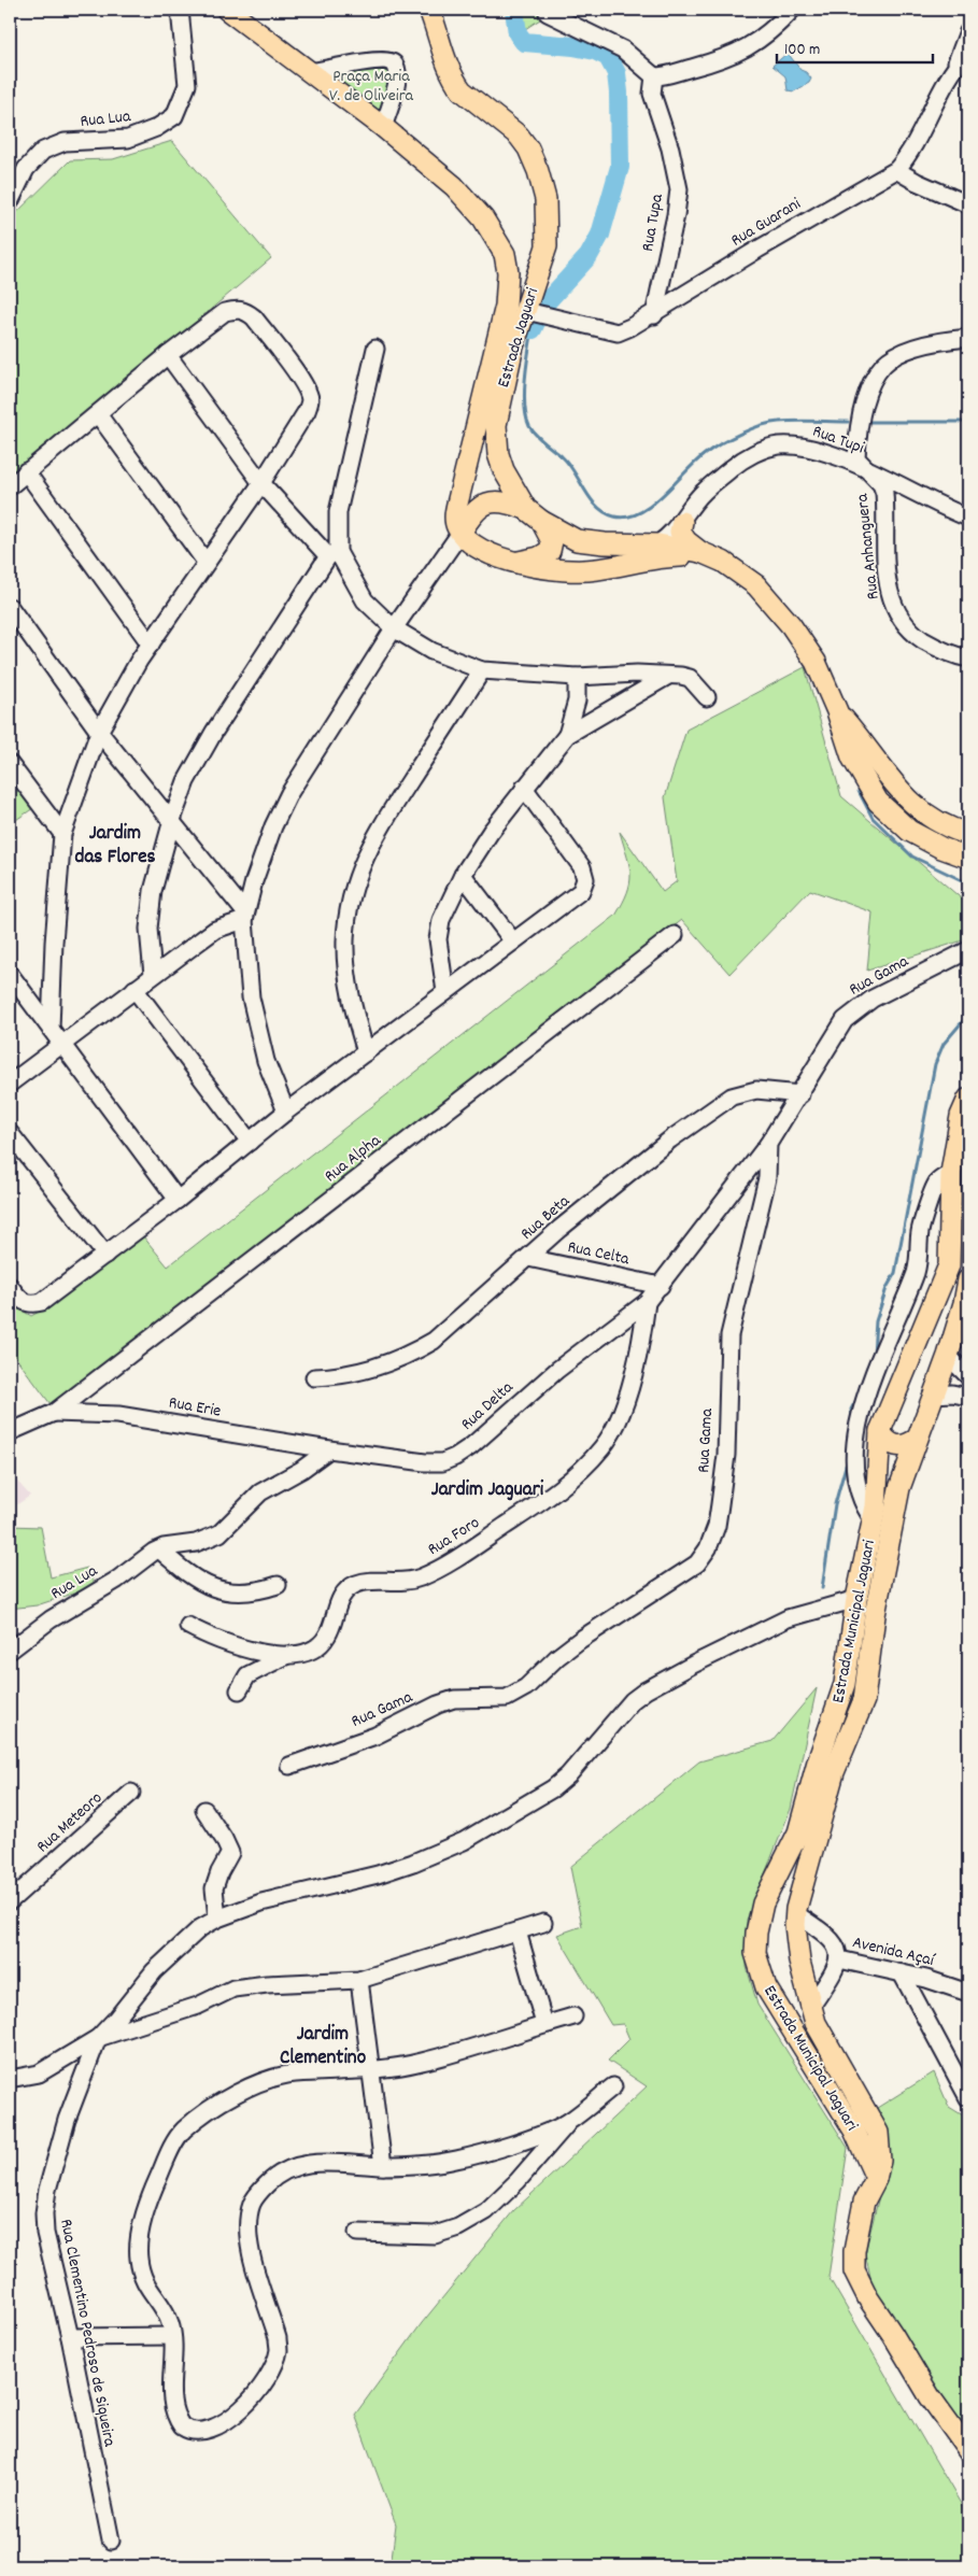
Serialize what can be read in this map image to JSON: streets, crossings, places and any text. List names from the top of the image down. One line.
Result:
{"streets":{"main road":["Estrada Jaguari","Estrada Municipal Jaguari"],"street":["Rua Lua","Rua Tupa","Rua Guarani","Rua Tupi","Rua Anhanguera","Rua Gama","Rua Alpha","Rua Beta","Rua Celta","Rua Delta","Rua Erie","Rua Foro","Rua Meteoro","Avenida Açaí","Rua Clementino Pedroso de Siqueira"]},"crossings":[["Rua Tupa","Rua Guarani"],["Rua Guarani","Estrada Jaguari"],["Rua Tupi","Rua Anhanguera"],["Rua Gama","Rua Beta"],["Rua Gama","Rua Delta"],["Rua Alpha","Rua Erie"],["Rua Beta","Rua Celta"],["Rua Celta","Rua Delta"],["Rua Delta","Rua Erie"],["Rua Delta","Rua Foro"],["Estrada Municipal Jaguari","Rua Clementino Pedroso de Siqueira"]],"districts":["Jardim das Flores","Jardim Jaguari","Jardim Clementino"],"parks":["Praça Maria V. de Oliveira"],"scale_bar":"100 m"}
